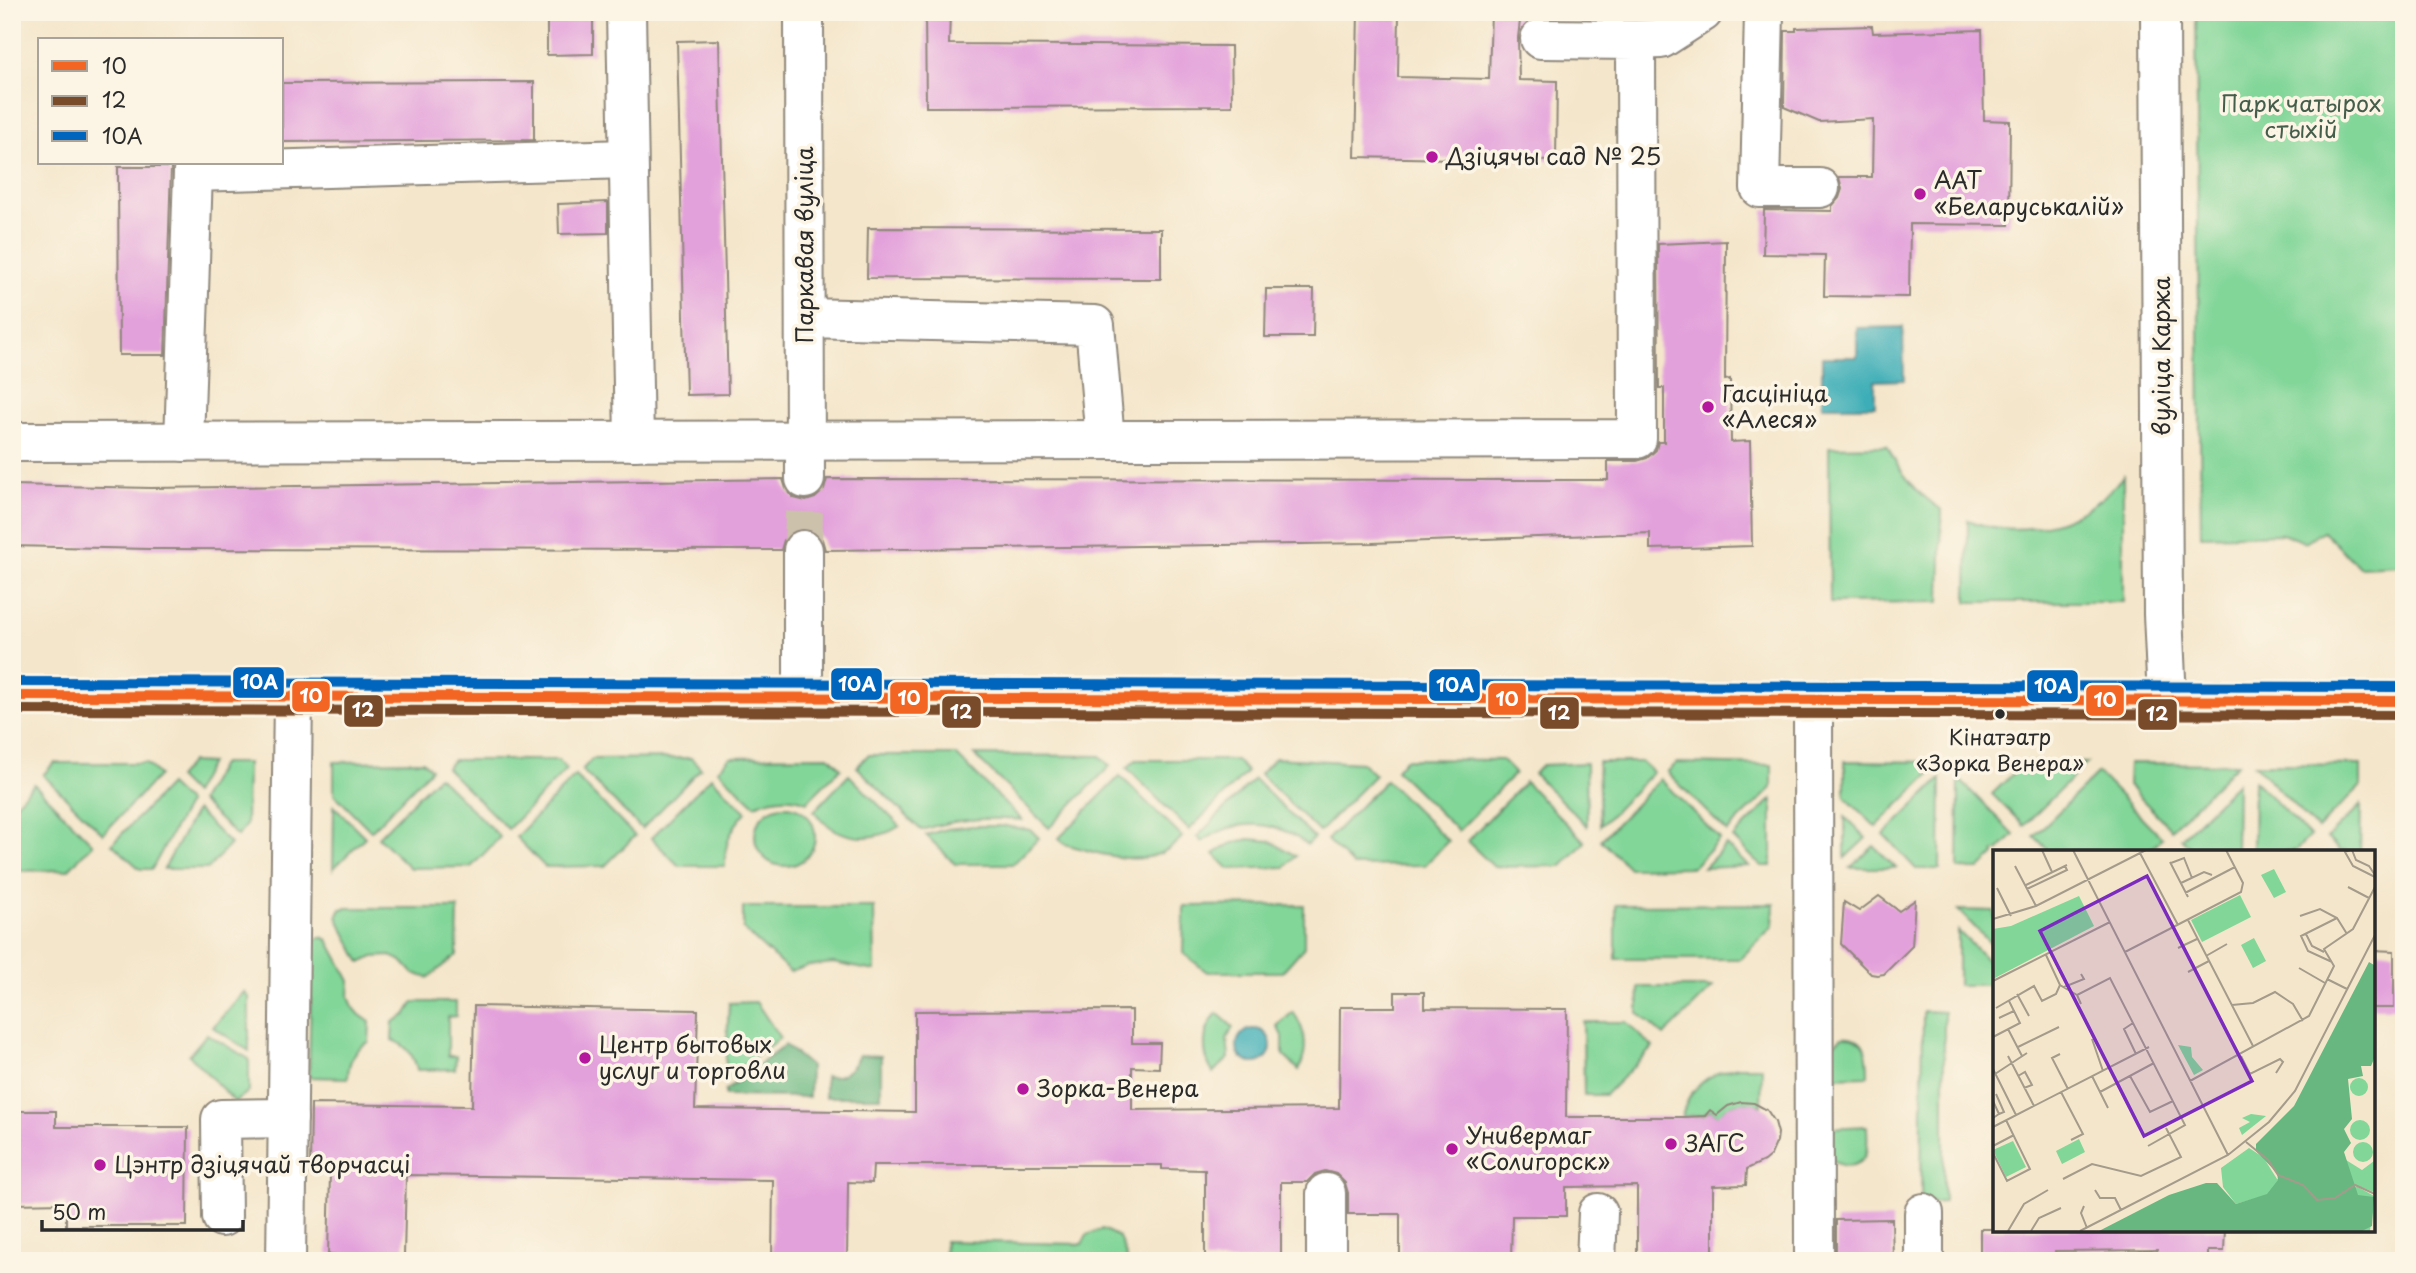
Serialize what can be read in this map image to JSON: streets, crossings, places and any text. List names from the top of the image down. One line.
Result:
{"streets":{"main road":["Паркавая вуліца","вуліца Каржа"]},"parks":["Парк чатырох стыхій"],"places":["Дзіцячы сад № 25","ААТ «Беларуськалій»","Гасцініца «Алеся»","Кінатэатр «Зорка Венера»","Центр бытовых услуг и торговли","Зорка-Венера","ЗАГС","Универмаг «Солигорск»","Цэнтр дзіцячай творчасці"],"lines":["transit line 10A","transit line 10","transit line 12"],"legend":["10","12","10A"],"scale_bar":"50 m"}
